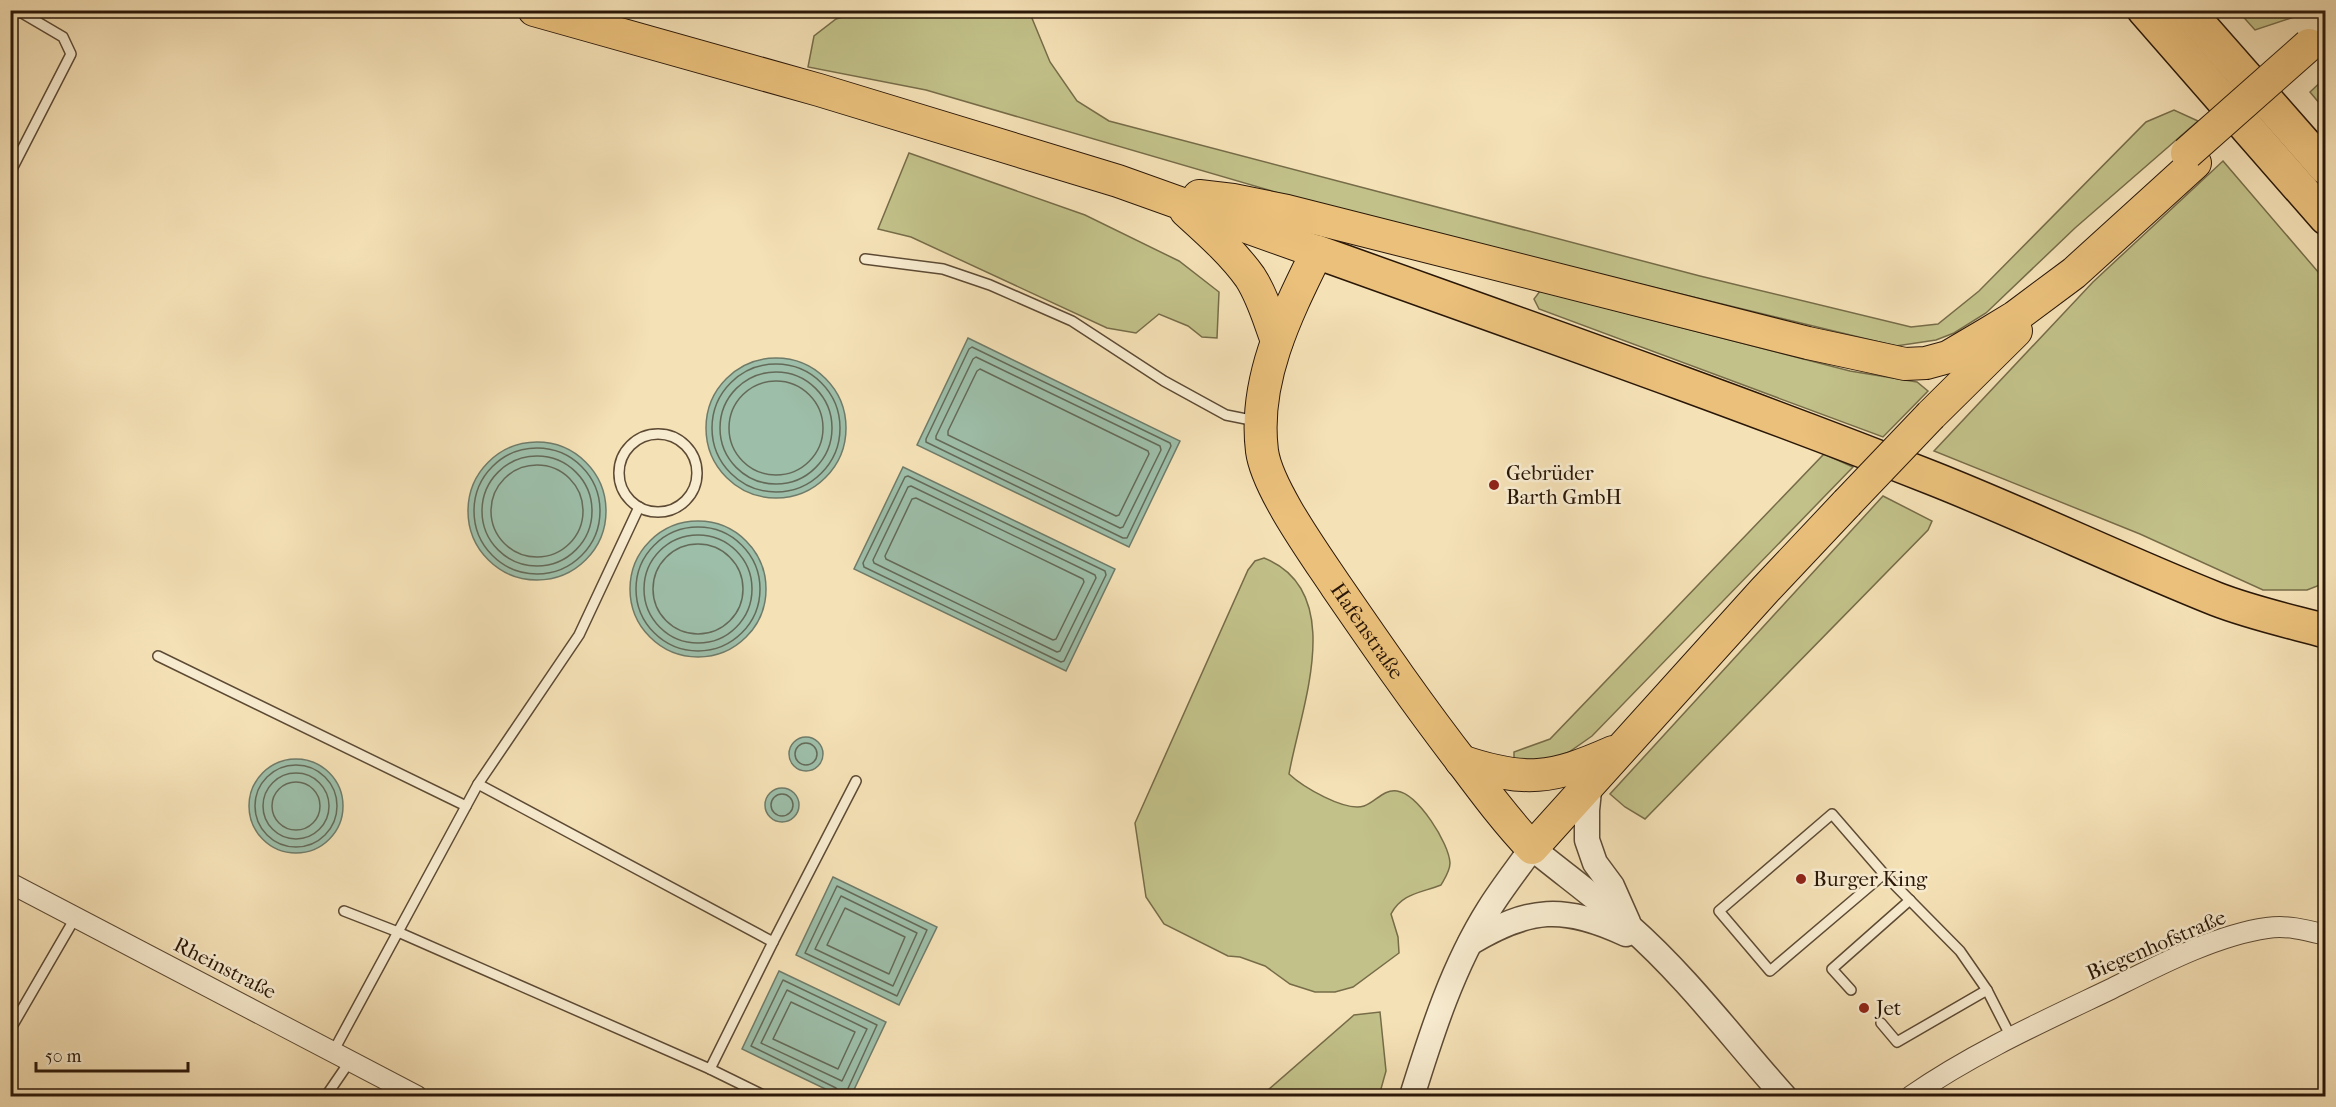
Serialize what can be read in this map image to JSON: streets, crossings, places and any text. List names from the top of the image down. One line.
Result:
{"streets":{"main road":["Hafenstraße"],"street":["Biegenhofstraße","Rheinstraße"]},"places":["Gebrüder Barth GmbH","Burger King","Jet"],"scale_bar":"50 m"}
